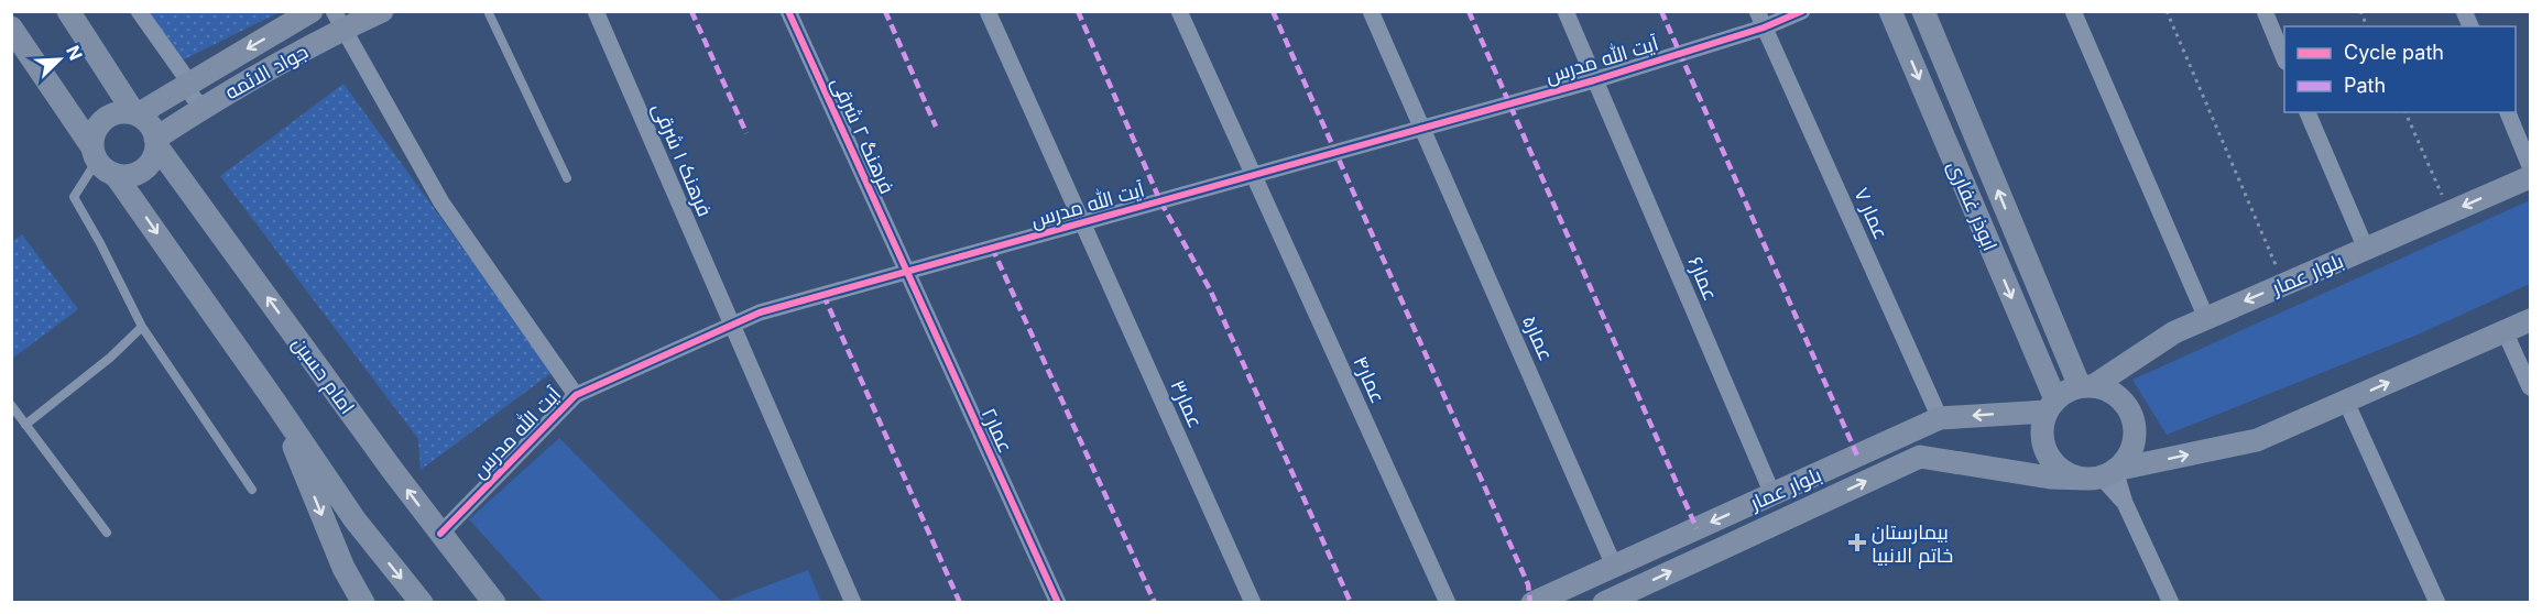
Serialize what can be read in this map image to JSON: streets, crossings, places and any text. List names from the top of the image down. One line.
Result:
{"streets":{"main road":["جواد الائمه","ابوذر غفاری","بلوار عمار","امام حسین"],"street":["آیت الله مدرس","فرهنگ ۲ شرقی","فرهنک ۱ شرقی","عمار ۷","عمار۶","عمار۵","عمار۴","عمار۳","عمار۲"]},"crossings":[["آیت الله مدرس","فرهنگ ۲ شرقی"],["آیت الله مدرس","فرهنک ۱ شرقی"],["آیت الله مدرس","عمار ۷"],["آیت الله مدرس","عمار۶"],["آیت الله مدرس","عمار۵"],["آیت الله مدرس","امام حسین"],["آیت الله مدرس","عمار۴"],["آیت الله مدرس","عمار۳"],["آیت الله مدرس","عمار۲"],["جواد الائمه","امام حسین"],["فرهنگ ۲ شرقی","عمار۲"],["ابوذر غفاری","بلوار عمار"],["عمار ۷","بلوار عمار"],["بلوار عمار","عمار۶"],["بلوار عمار","عمار۵"]],"places":{"health":["بیمارستان خاتم الانبیا"]},"legend":["Cycle path","Path"],"north":"top right"}
